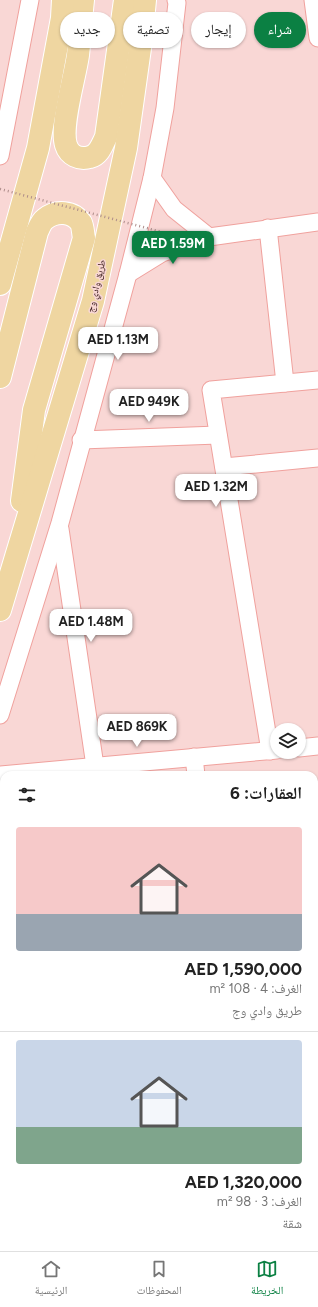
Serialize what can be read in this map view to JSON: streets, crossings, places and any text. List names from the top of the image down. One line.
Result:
{"streets":{"main road":["طريق وادي وج"]},"page":{"chip":["شراء","إيجار","تصفية","جديد"],"price":["AED 1.59M","AED 1.13M","AED 949K","AED 1.32M","AED 1.48M","AED 869K"],"heading":"العقارات: 6","list":[{"name":"AED 1,590,000","note":"الغرف: 4 · 108 m² · طريق وادي وج"},{"name":"AED 1,320,000","note":"الغرف: 3 · 98 m² · شقة"}],"tabs":["الخريطة","المحفوظات","الرئيسية"]}}
